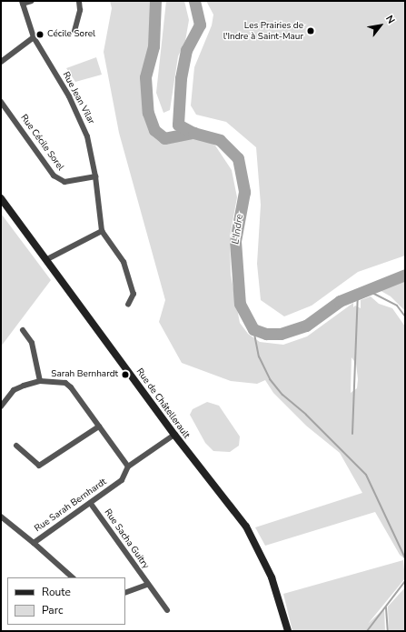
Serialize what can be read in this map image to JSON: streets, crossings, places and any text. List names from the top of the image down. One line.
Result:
{"streets":{"main road":["Rue de Châtellerault"],"street":["Rue Jean Vilar","Rue Cécile Sorel","Rue Sarah Bernhardt","Rue Sacha Guitry"]},"crossings":[["Rue Jean Vilar","Rue Cécile Sorel"],["Rue de Châtellerault","Rue Sarah Bernhardt"],["Rue Sarah Bernhardt","Rue Sacha Guitry"]],"water":["L'Indre"],"places":["Les Prairies de l'Indre à Saint-Maur","Cécile Sorel","Sarah Bernhardt"],"legend":["Route","Parc"],"north":"top right"}
